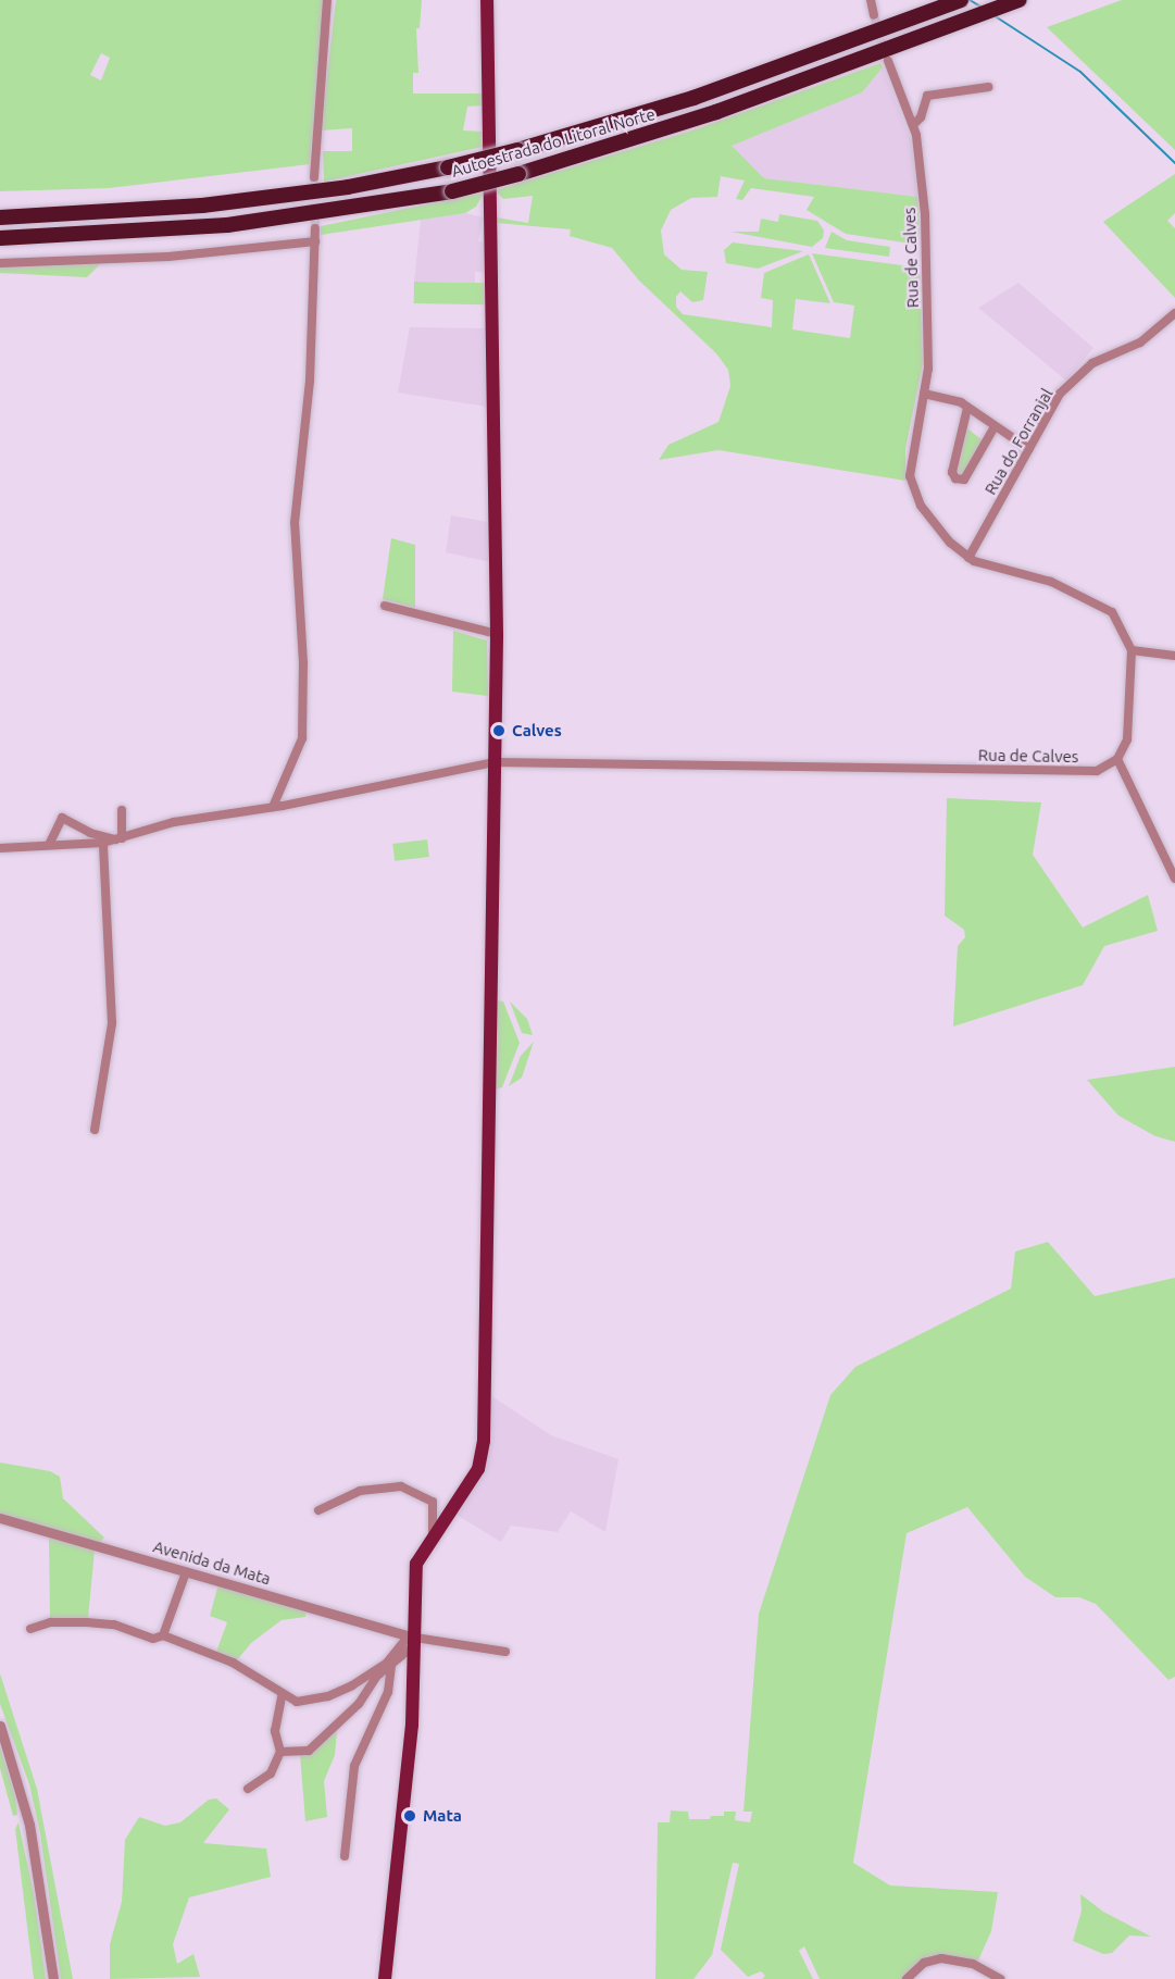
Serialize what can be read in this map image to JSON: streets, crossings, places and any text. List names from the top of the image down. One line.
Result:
{"streets":{"highway":["Autoestrada do Litoral Norte"],"street":["Rua de Calves","Rua do Forranjal","Avenida da Mata"]},"crossings":[["Rua de Calves","Rua do Forranjal"]],"places":["Calves","Mata"]}
